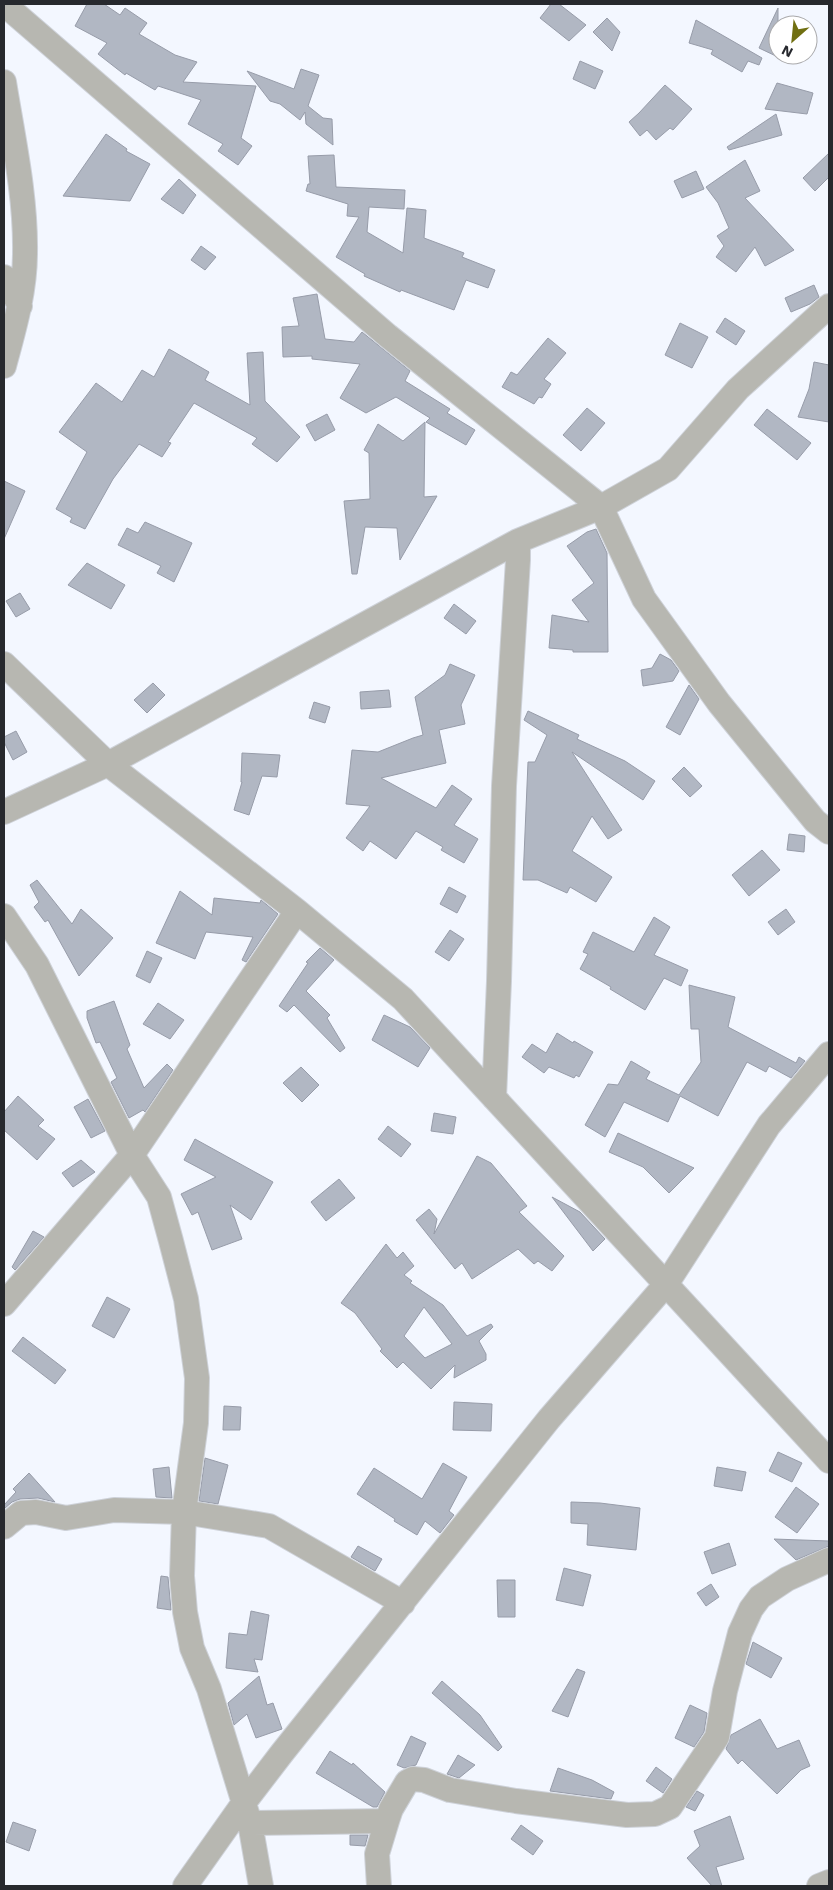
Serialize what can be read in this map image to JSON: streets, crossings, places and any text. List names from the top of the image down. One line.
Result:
{"north":"bottom left"}
